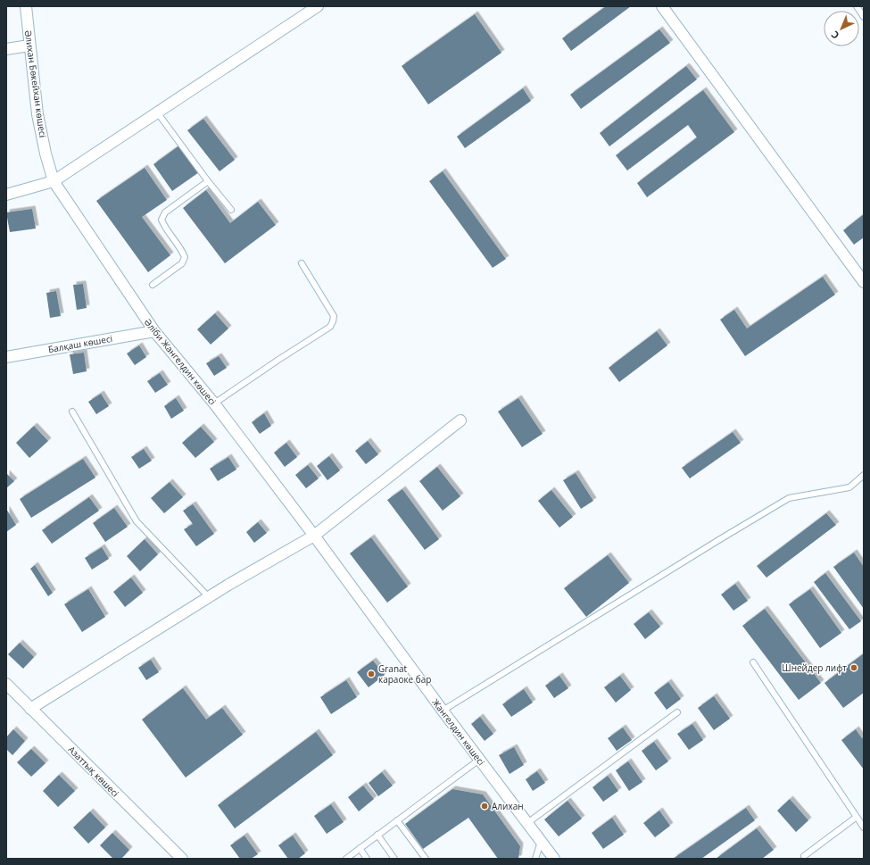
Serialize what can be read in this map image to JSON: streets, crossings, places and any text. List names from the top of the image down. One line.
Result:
{"streets":{"street":["Әлихан Бөкейхан көшесі","Балқаш көшесі","Әліби Жангелдин көшесі","Жангелдин көшесі","Азаттық көшесі"]},"crossings":[["Әлихан Бөкейхан көшесі","Әліби Жангелдин көшесі"],["Балқаш көшесі","Әліби Жангелдин көшесі"],["Әліби Жангелдин көшесі","Жангелдин көшесі"]],"places":["Шнейдер лифт","Granat караоке бар","Алихан"],"north":"bottom left"}
